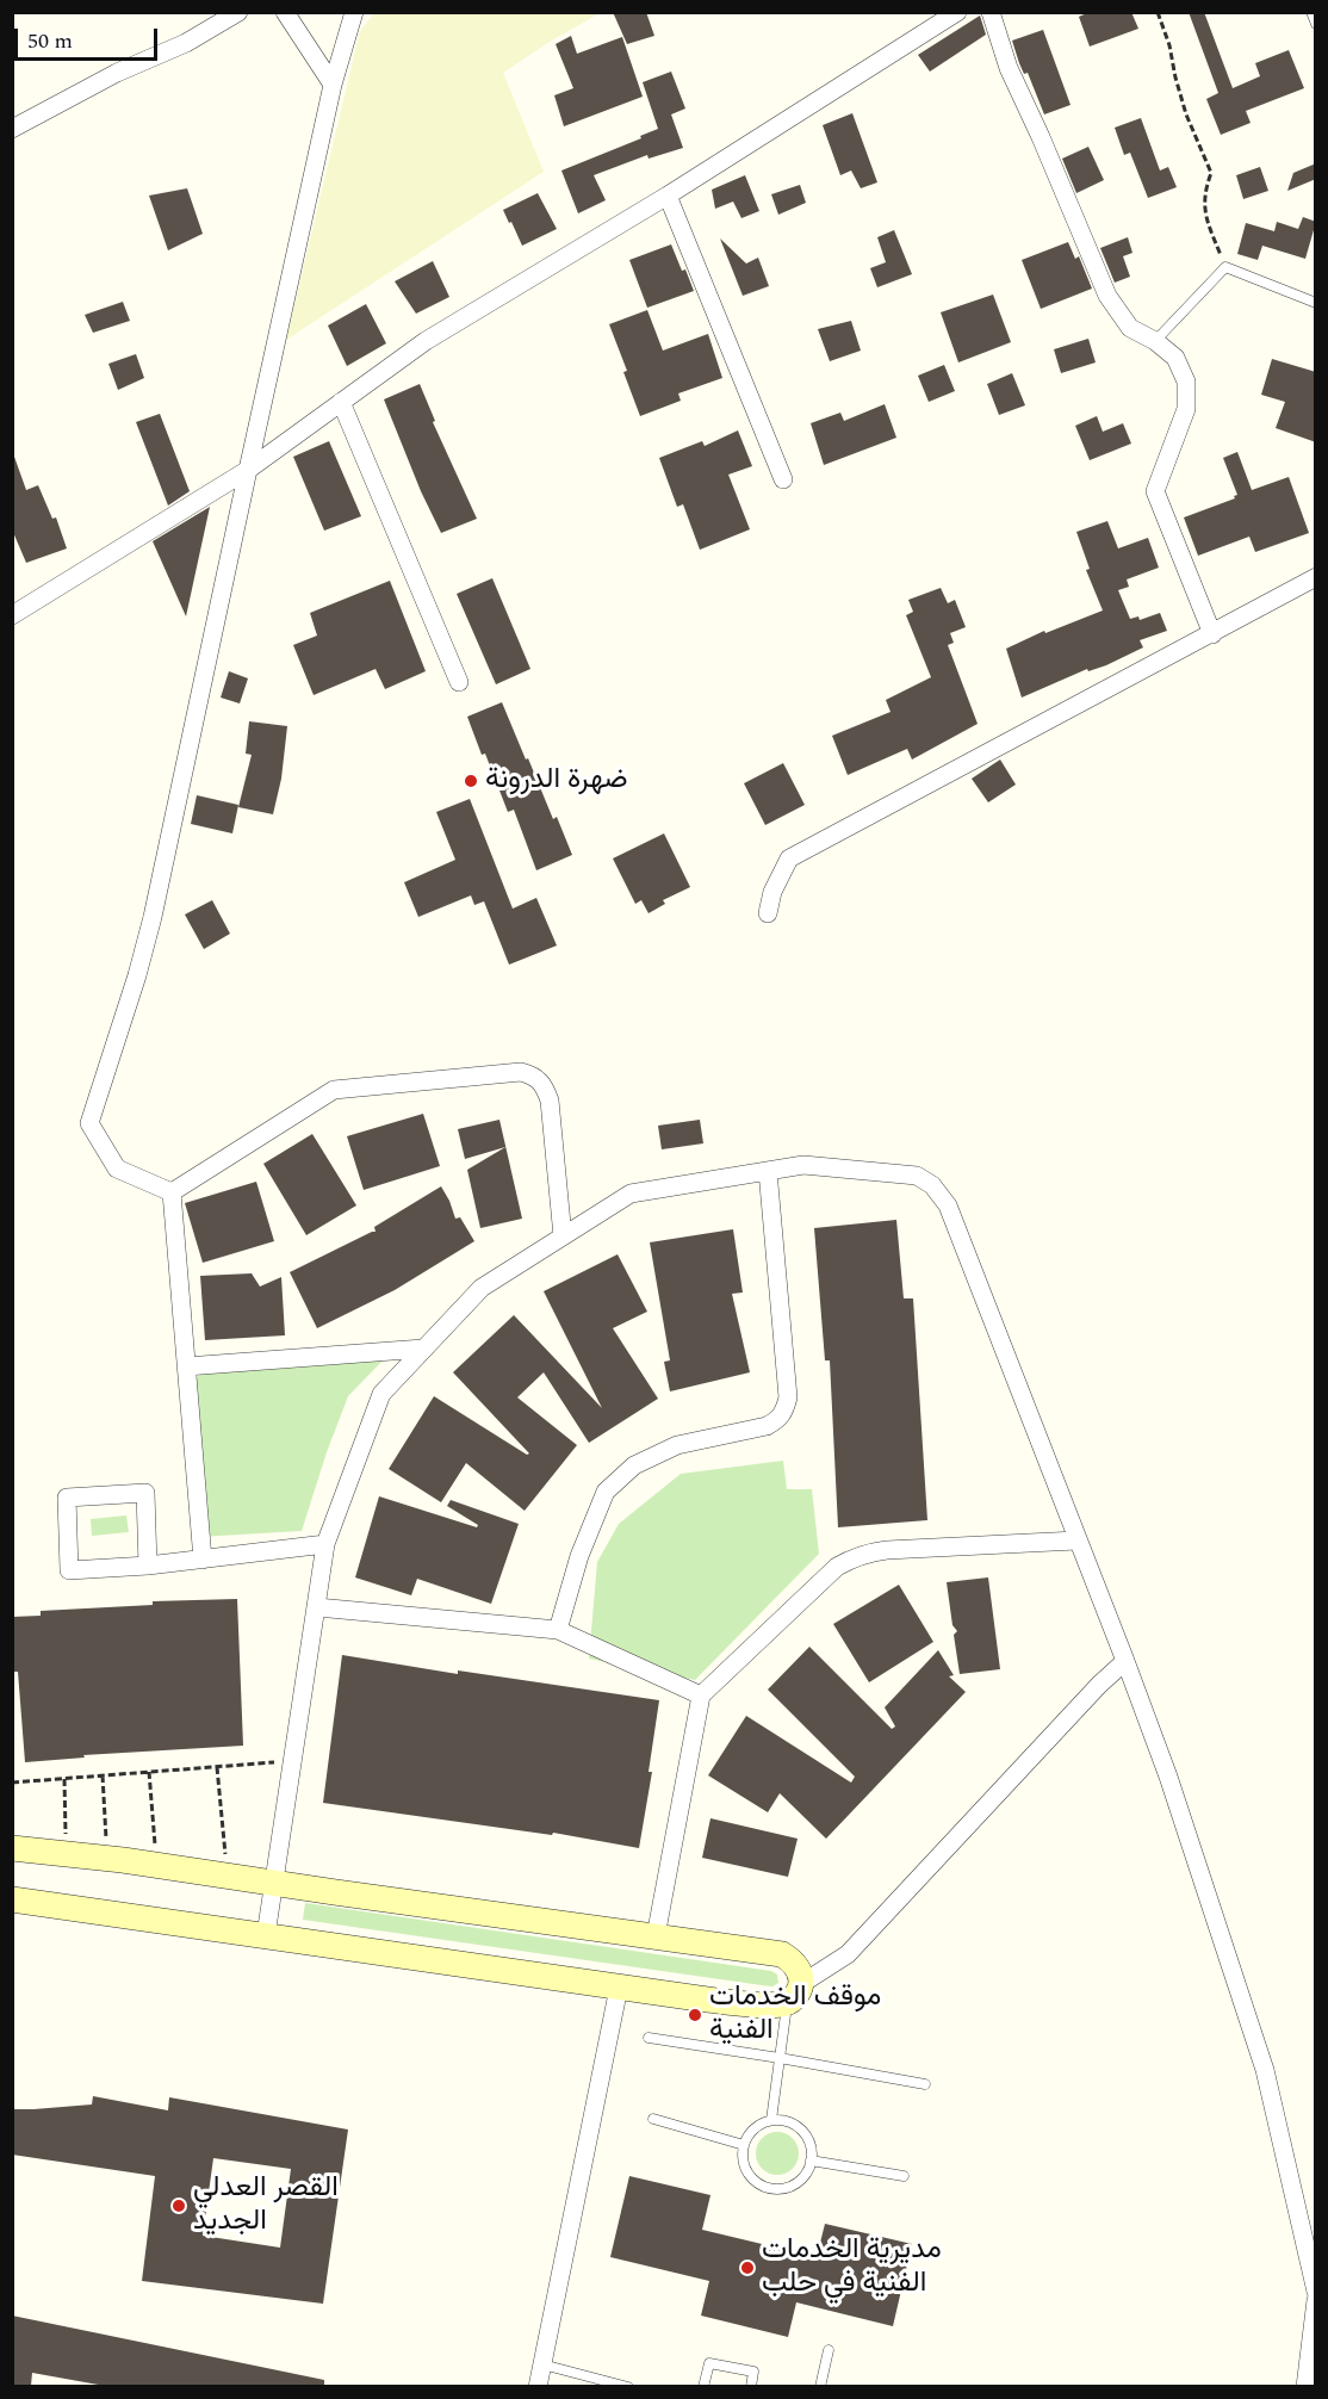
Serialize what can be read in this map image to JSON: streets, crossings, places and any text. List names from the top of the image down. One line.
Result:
{"places":["ضهرة الدرونة","موقف الخدمات الفنية","القصر العدلي الجديد","مديرية الخدمات الفنية في حلب"],"scale_bar":"50 m"}
